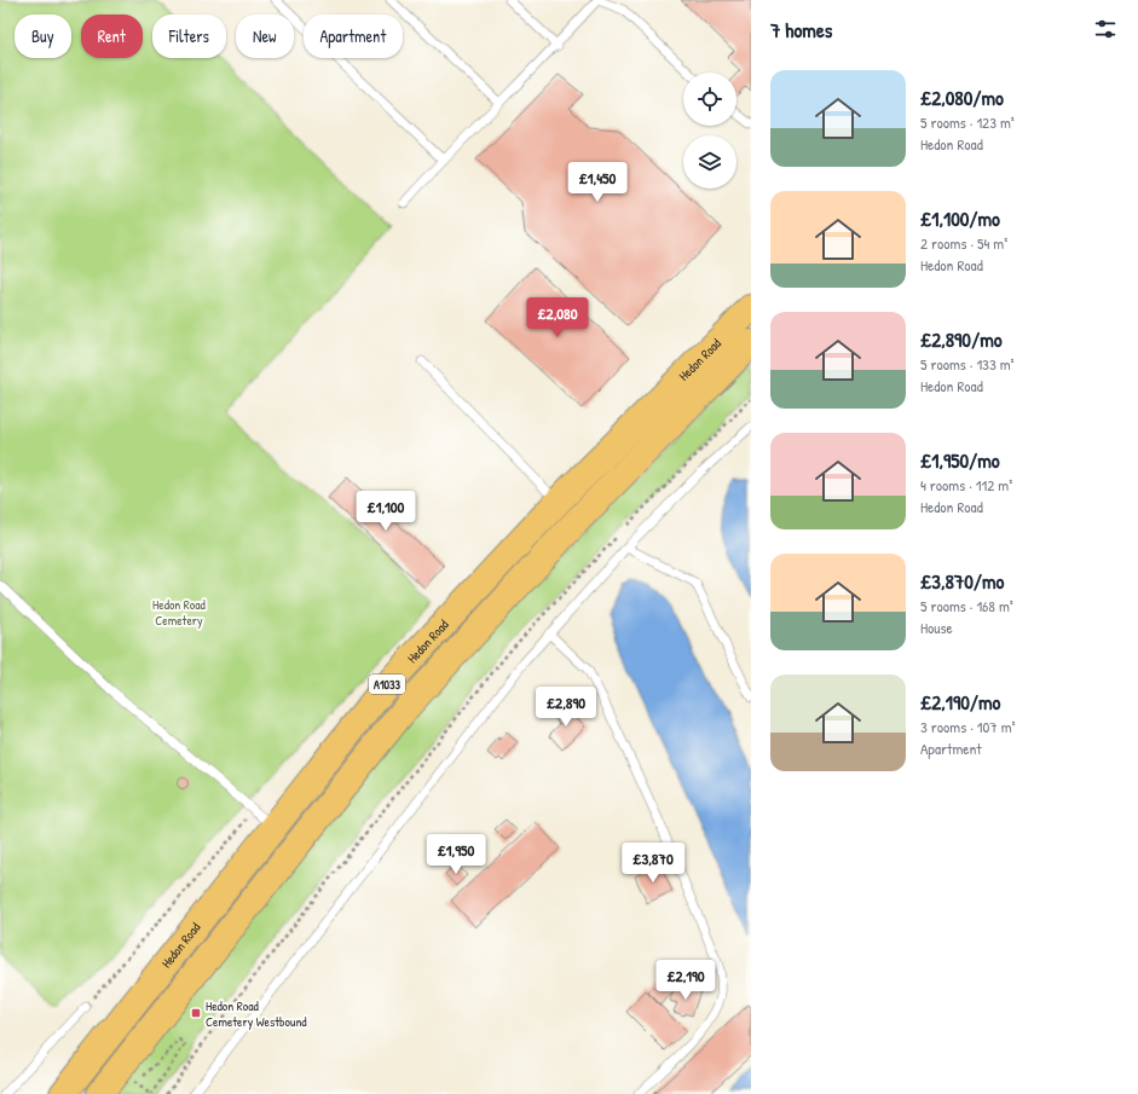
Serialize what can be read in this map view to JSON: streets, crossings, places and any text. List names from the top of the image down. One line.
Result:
{"streets":{"highway":["Hedon Road","A1033"]},"parks":["Hedon Road Cemetery"],"places":{"transit":["Hedon Road Cemetery Westbound"]},"page":{"heading":"7 homes","chip":["Buy","Rent","Filters","New","Apartment"],"list":[{"name":"£2,080/mo","note":"5 rooms · 123 m² · Hedon Road"},{"name":"£1,100/mo","note":"2 rooms · 54 m² · Hedon Road"},{"name":"£2,890/mo","note":"5 rooms · 133 m² · Hedon Road"},{"name":"£1,950/mo","note":"4 rooms · 112 m² · Hedon Road"},{"name":"£3,870/mo","note":"5 rooms · 168 m² · House"},{"name":"£2,190/mo","note":"3 rooms · 107 m² · Apartment"}],"price":["£1,450","£2,080","£1,100","£2,890","£1,950","£3,870","£2,190"]}}
